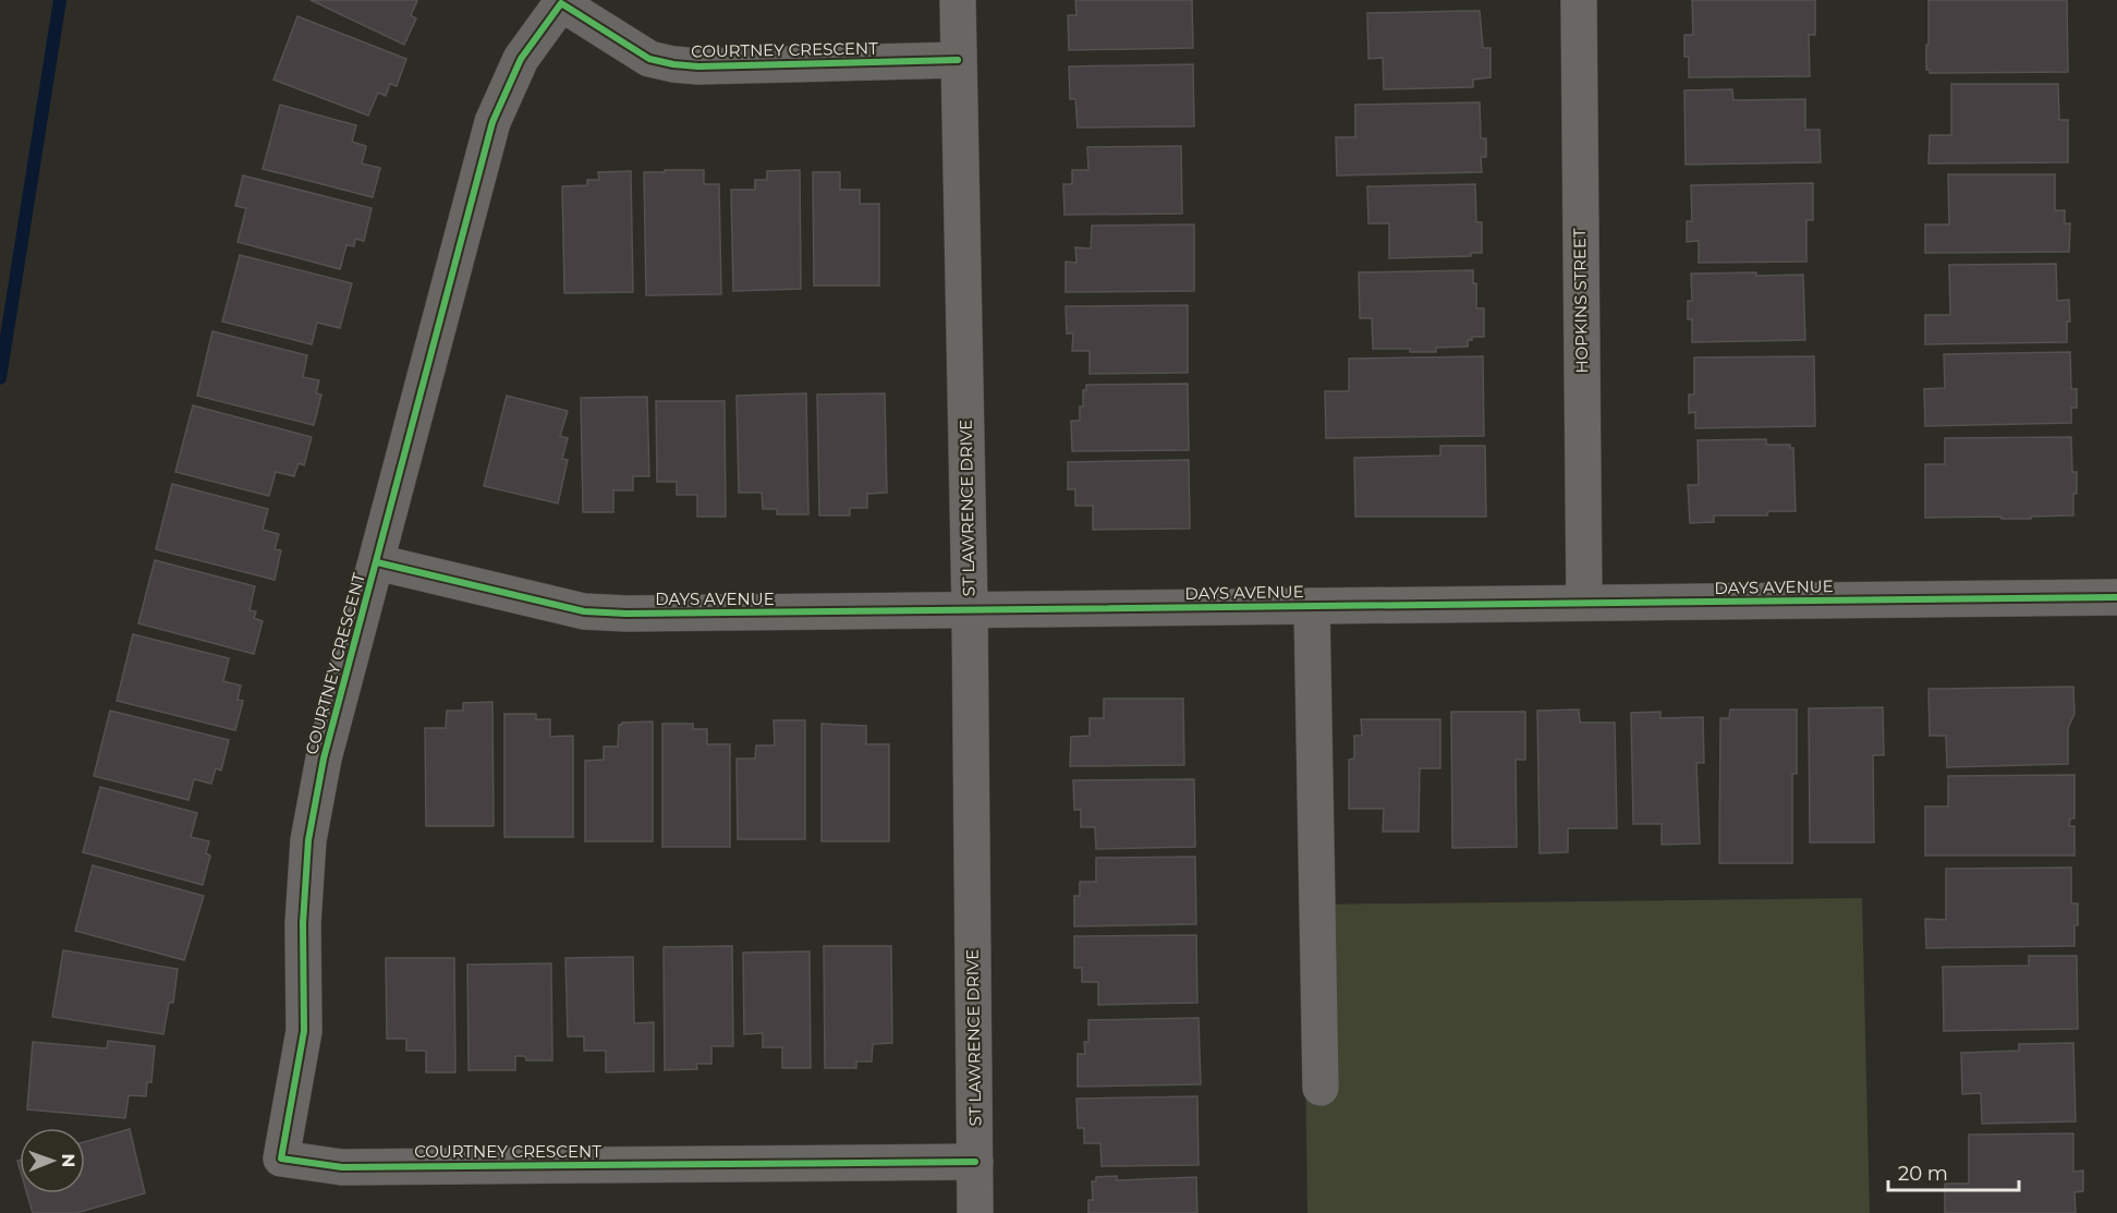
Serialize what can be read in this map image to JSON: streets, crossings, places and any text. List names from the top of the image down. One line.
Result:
{"streets":{"street":["COURTNEY CRESCENT","HOPKINS STREET","ST LAWRENCE DRIVE","DAYS AVENUE"]},"crossings":[["COURTNEY CRESCENT","ST LAWRENCE DRIVE"],["COURTNEY CRESCENT","DAYS AVENUE"],["HOPKINS STREET","DAYS AVENUE"],["ST LAWRENCE DRIVE","DAYS AVENUE"]],"scale_bar":"20 m","north":"right"}
